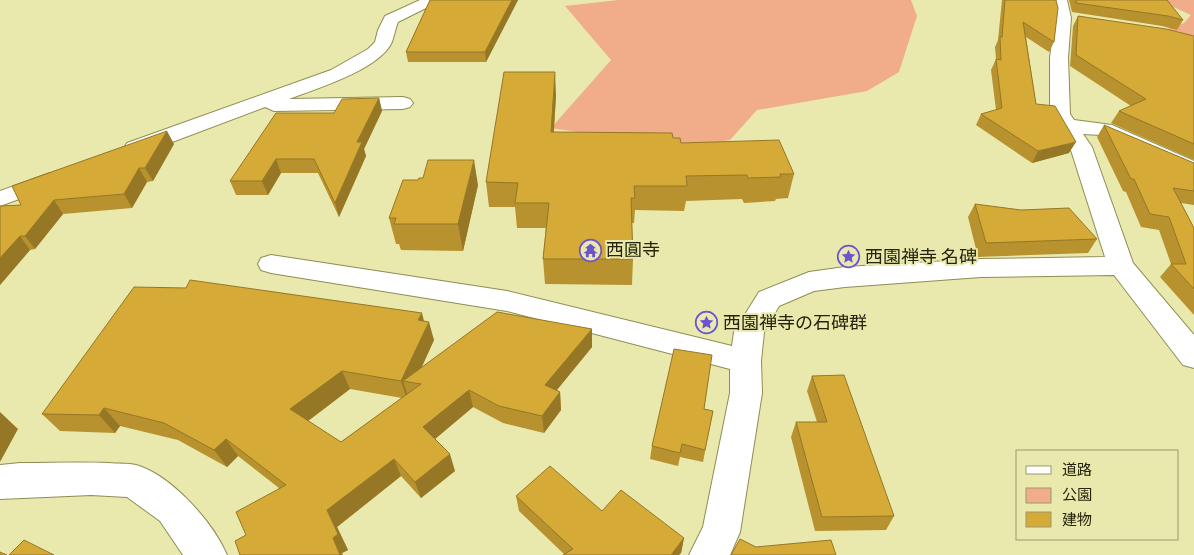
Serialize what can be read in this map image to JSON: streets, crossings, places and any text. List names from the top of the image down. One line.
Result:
{"places":{"temple":["西圓寺"],"place":["西園禅寺 名碑","西園禅寺の石碑群"]},"legend":["道路","公園","建物"]}
